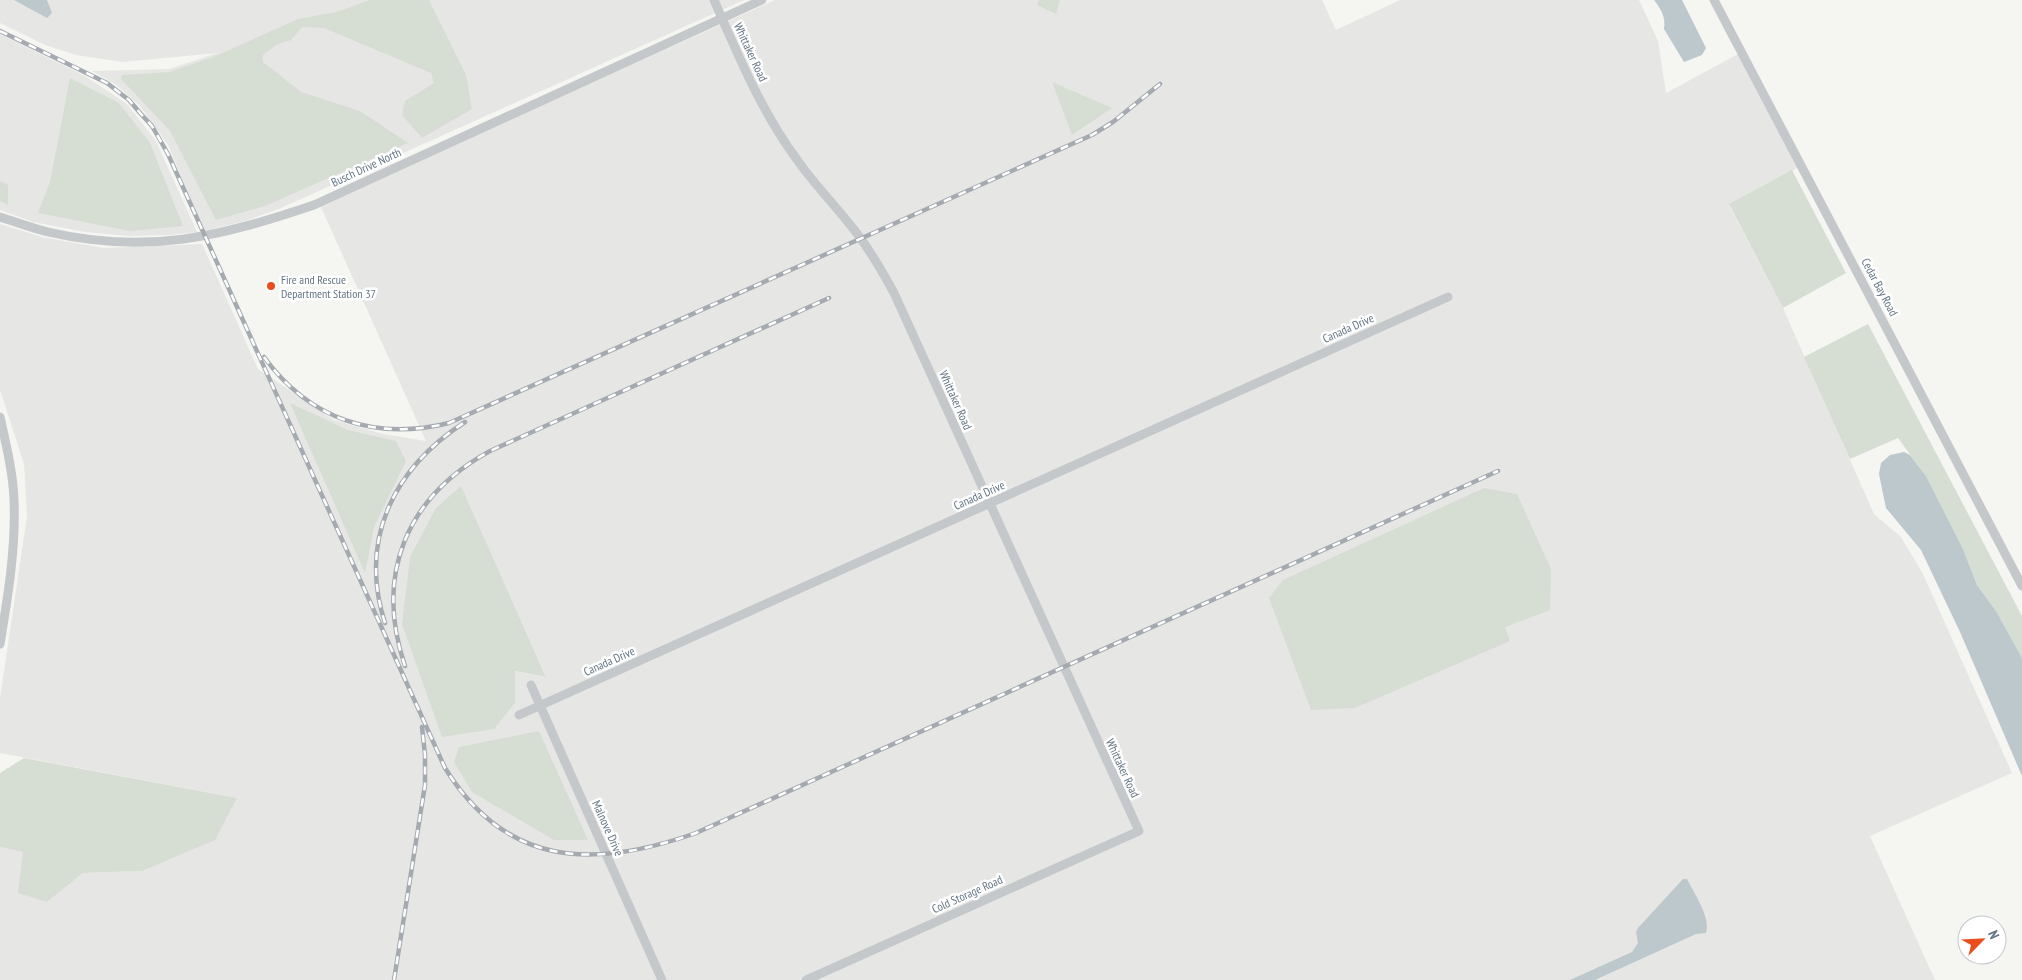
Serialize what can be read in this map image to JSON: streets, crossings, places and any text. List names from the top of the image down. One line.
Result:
{"streets":{"street":["Whittaker Road","Busch Drive North","Cedar Bay Road","Canada Drive","Malnove Drive","Cold Storage Road"]},"crossings":[["Whittaker Road","Busch Drive North"],["Whittaker Road","Canada Drive"],["Whittaker Road","Cold Storage Road"],["Canada Drive","Malnove Drive"]],"places":["Fire and Rescue Department Station 37"],"north":"top right"}
